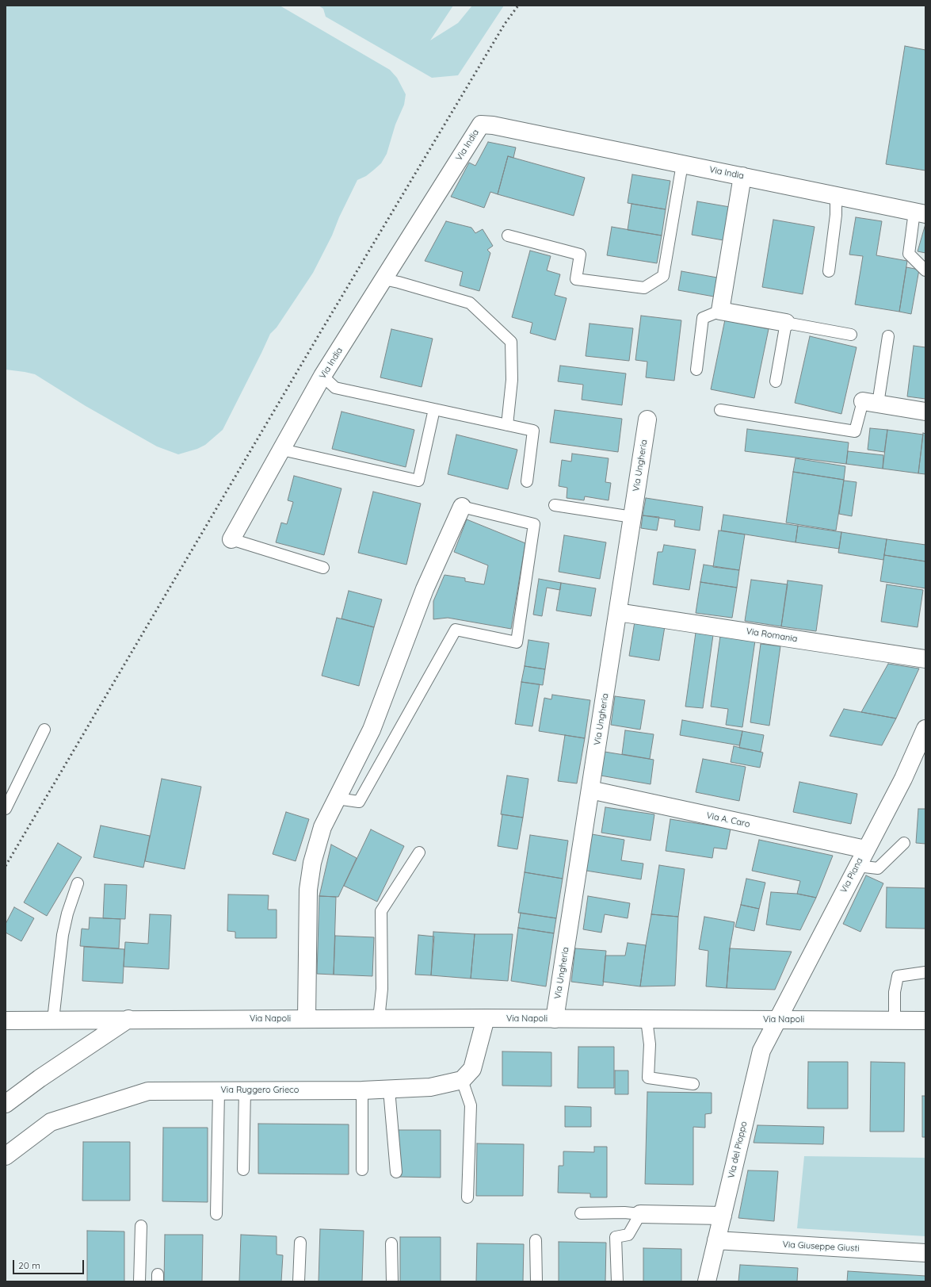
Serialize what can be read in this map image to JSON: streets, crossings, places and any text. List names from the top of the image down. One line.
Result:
{"streets":{"street":["Via India","Via Ungheria","Via Romania","Via A. Caro","Via Piana","Via Napoli","Via Ruggero Grieco","Via del Pioppo","Via Giuseppe Giusti"]},"crossings":[["Via Ungheria","Via Romania"],["Via Ungheria","Via A. Caro"],["Via Ungheria","Via Napoli"],["Via A. Caro","Via Piana"],["Via Piana","Via Napoli"],["Via Piana","Via del Pioppo"],["Via Napoli","Via del Pioppo"],["Via del Pioppo","Via Giuseppe Giusti"]],"scale_bar":"20 m"}
